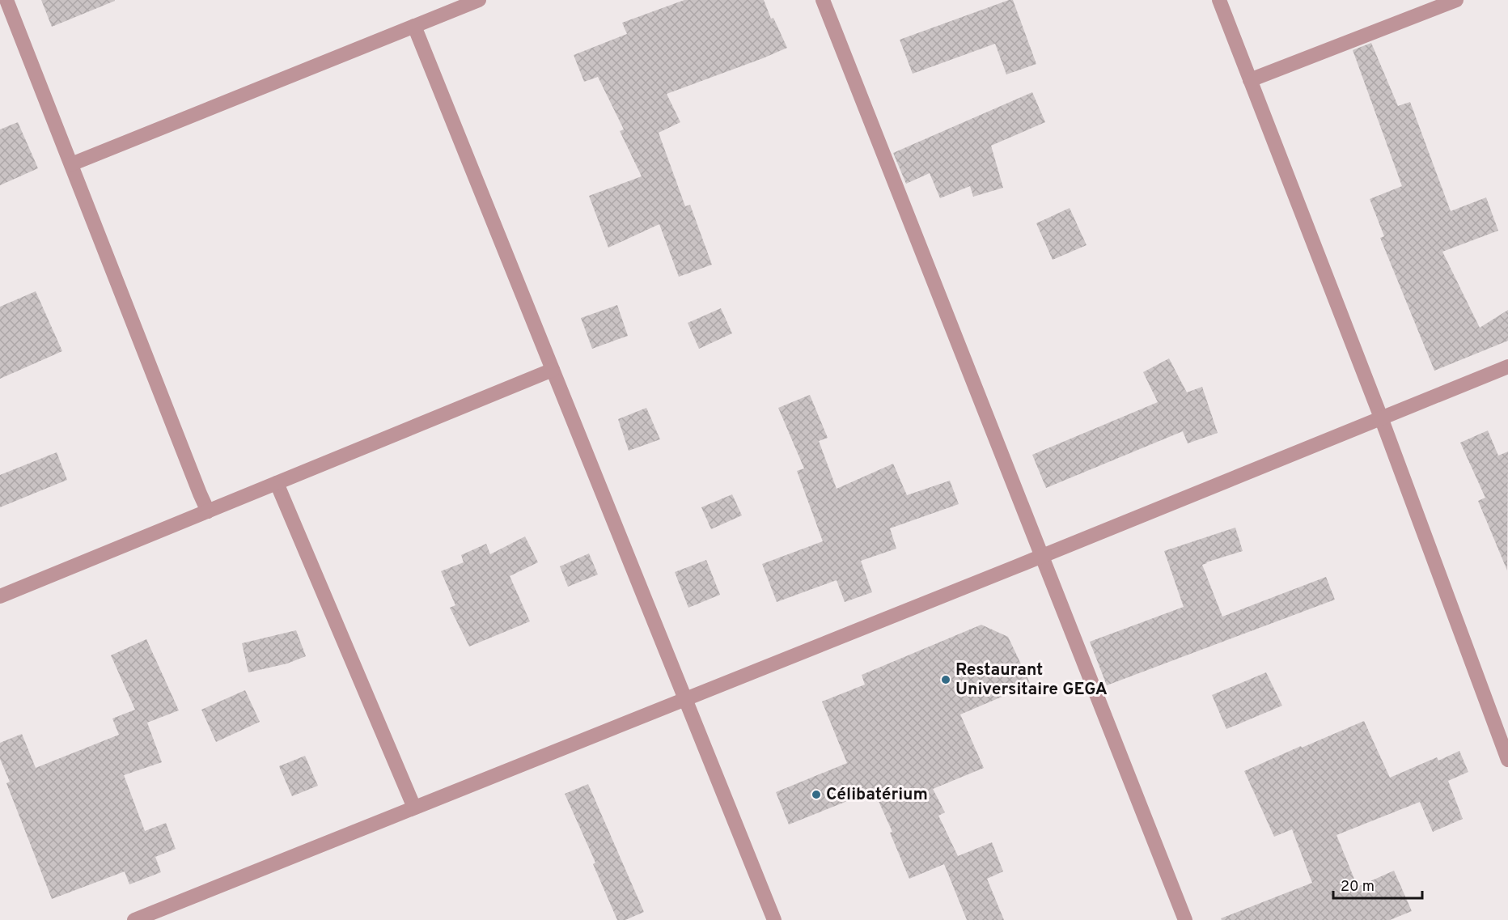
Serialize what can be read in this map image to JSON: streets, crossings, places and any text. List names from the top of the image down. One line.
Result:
{"places":["Restaurant Universitaire GEGA","Célibatérium"],"scale_bar":"20 m"}
